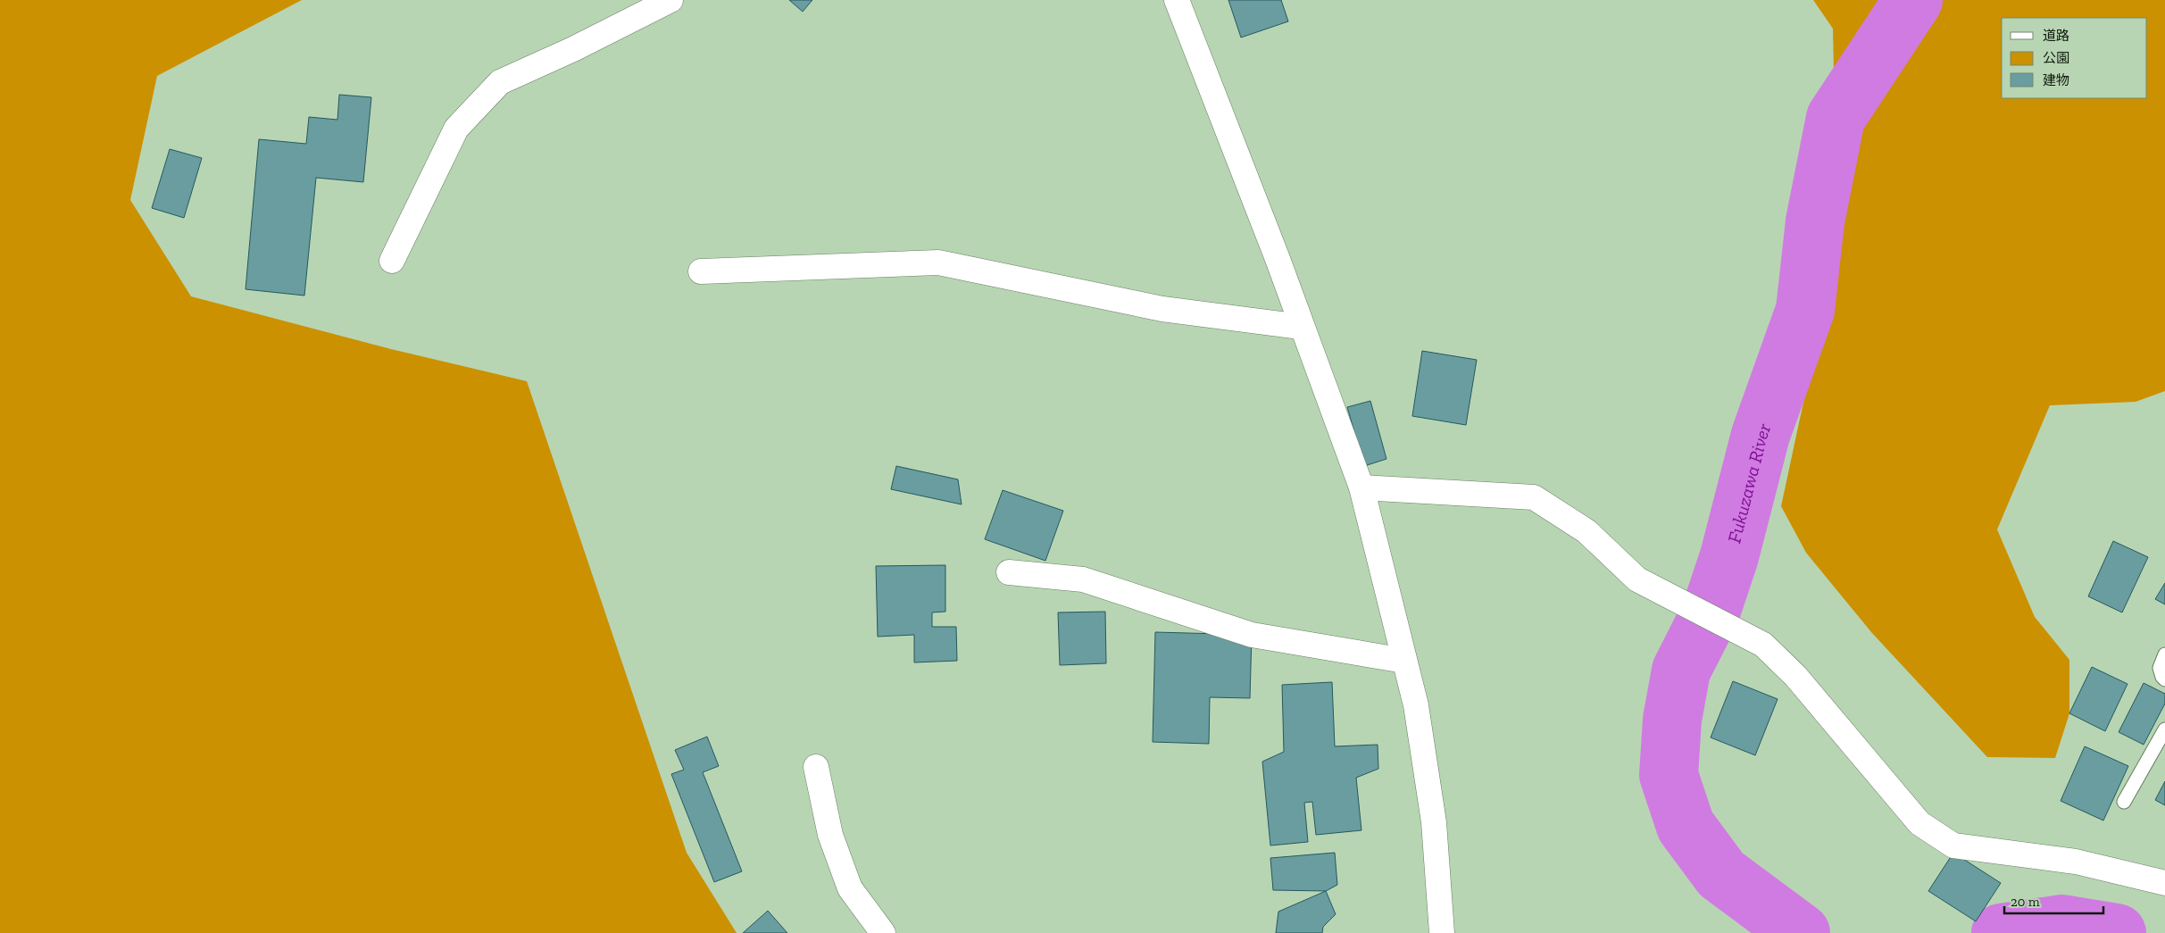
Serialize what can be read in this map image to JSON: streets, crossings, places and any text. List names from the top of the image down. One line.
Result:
{"water":["Fukuzawa River"],"legend":["道路","公園","建物"],"scale_bar":"20 m"}
